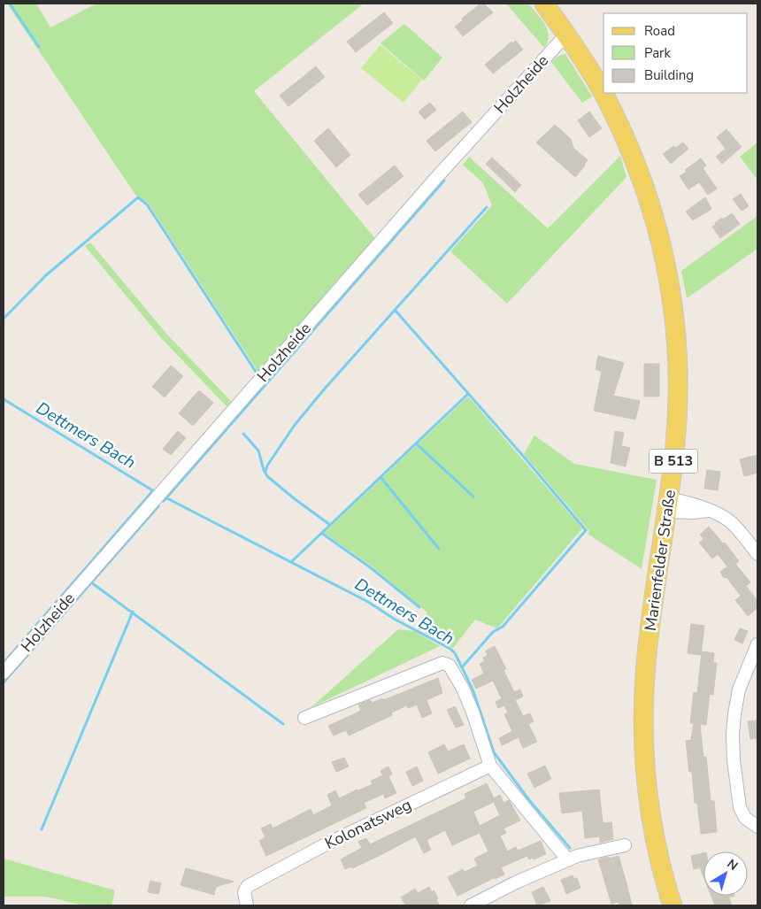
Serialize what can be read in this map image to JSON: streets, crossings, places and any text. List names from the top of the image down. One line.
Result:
{"streets":{"main road":["B 513","Marienfelder Straße"],"street":["Holzheide","Kolonatsweg"]},"crossings":[["Holzheide","Marienfelder Straße"]],"water":["Dettmers Bach"],"legend":["Road","Park","Building"],"north":"top right"}
